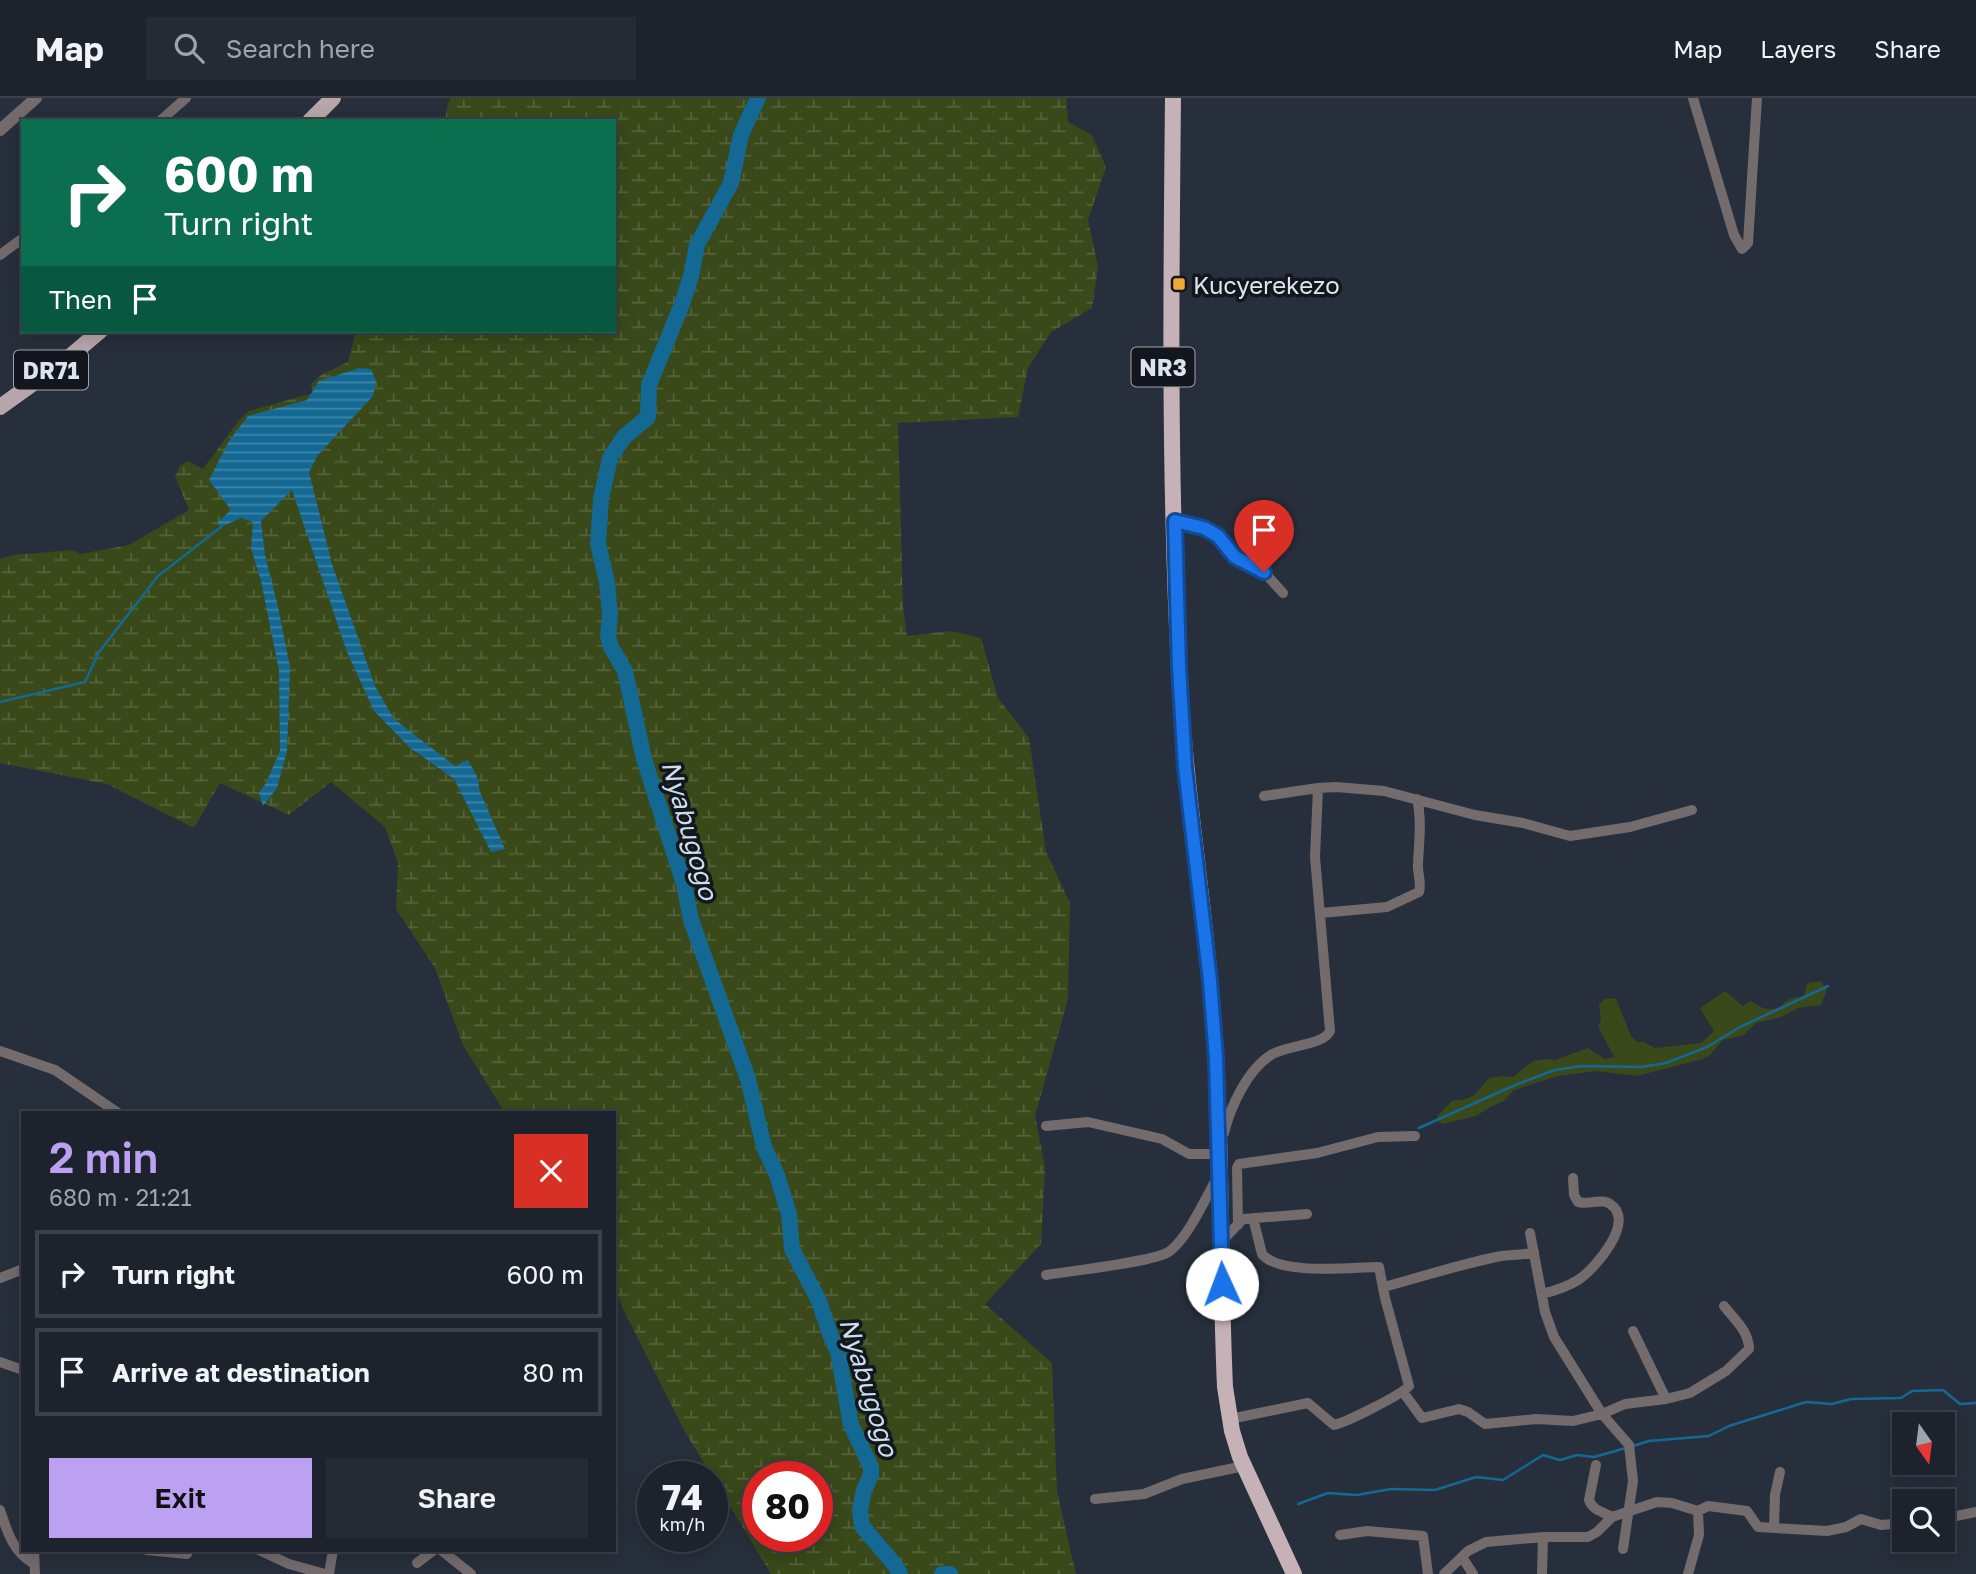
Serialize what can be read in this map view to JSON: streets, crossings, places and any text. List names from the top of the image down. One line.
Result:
{"streets":{"highway":["NR3"],"main road":["DR71"]},"water":["Nyabugogo"],"places":{"transit":["Kucyerekezo"]},"north":"bottom","page":{"header":"Map","search":"Search here","nav":["Map","Layers","Share"],"turn":["600 m","Turn right"],"then":"Then","heading":["2 min","680 m · 21:21"],"list":[{"name":"Turn right","value":"600 m"},{"name":"Arrive at destination","value":"80 m"}],"buttons":["Exit","Share"],"speed":"74 km/h","limit":"80"}}
